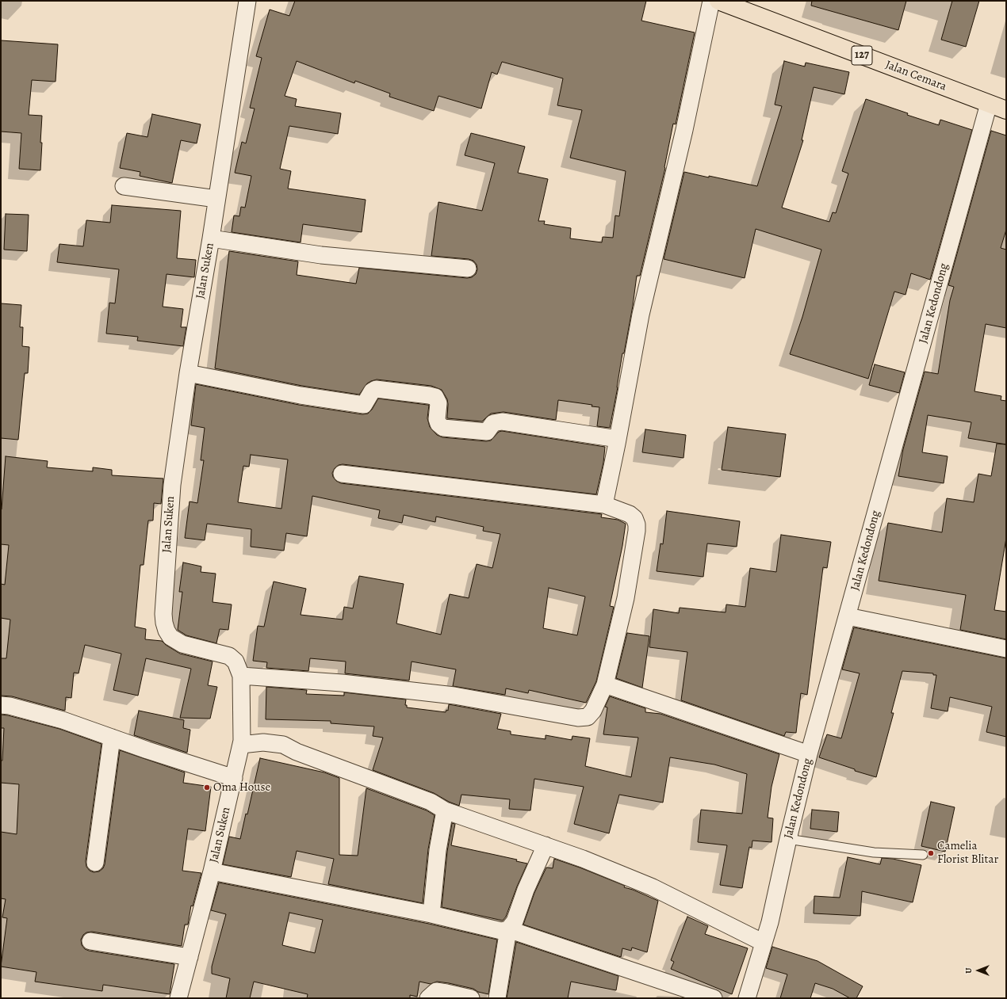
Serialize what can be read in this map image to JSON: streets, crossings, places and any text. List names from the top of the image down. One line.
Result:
{"streets":{"main road":["127","Jalan Cemara"],"street":["Jalan Suken","Jalan Kedondong"]},"crossings":[["Jalan Cemara","Jalan Kedondong"]],"places":["Oma House","Camelia Florist Blitar"],"north":"left"}
